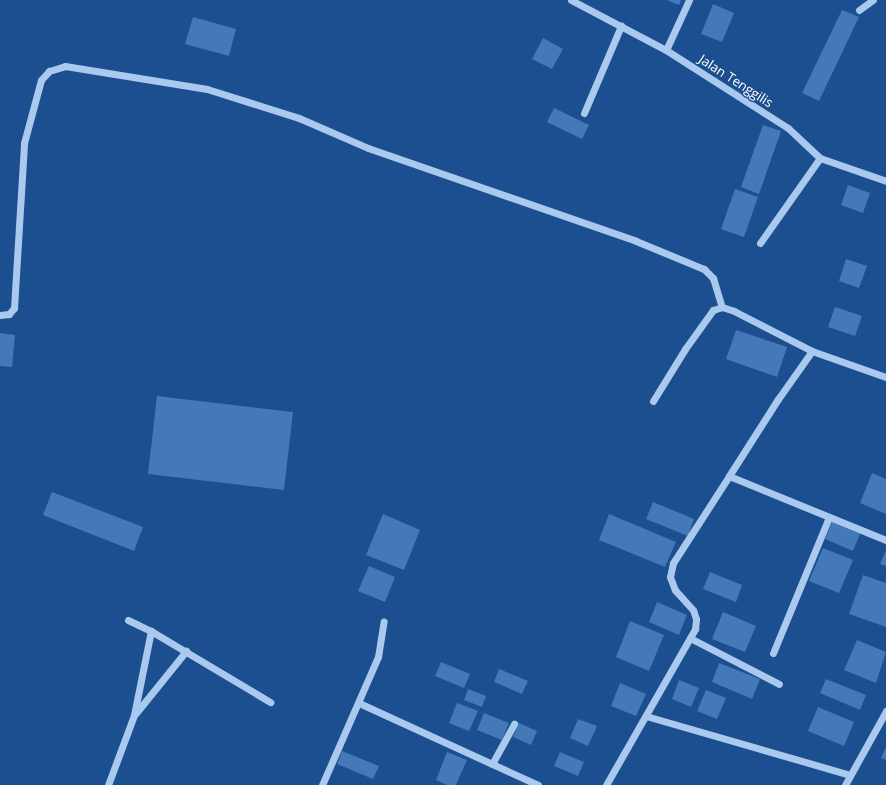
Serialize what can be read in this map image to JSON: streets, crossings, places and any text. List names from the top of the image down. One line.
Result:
{"streets":{"street":["Jalan Tenggilis"]}}
